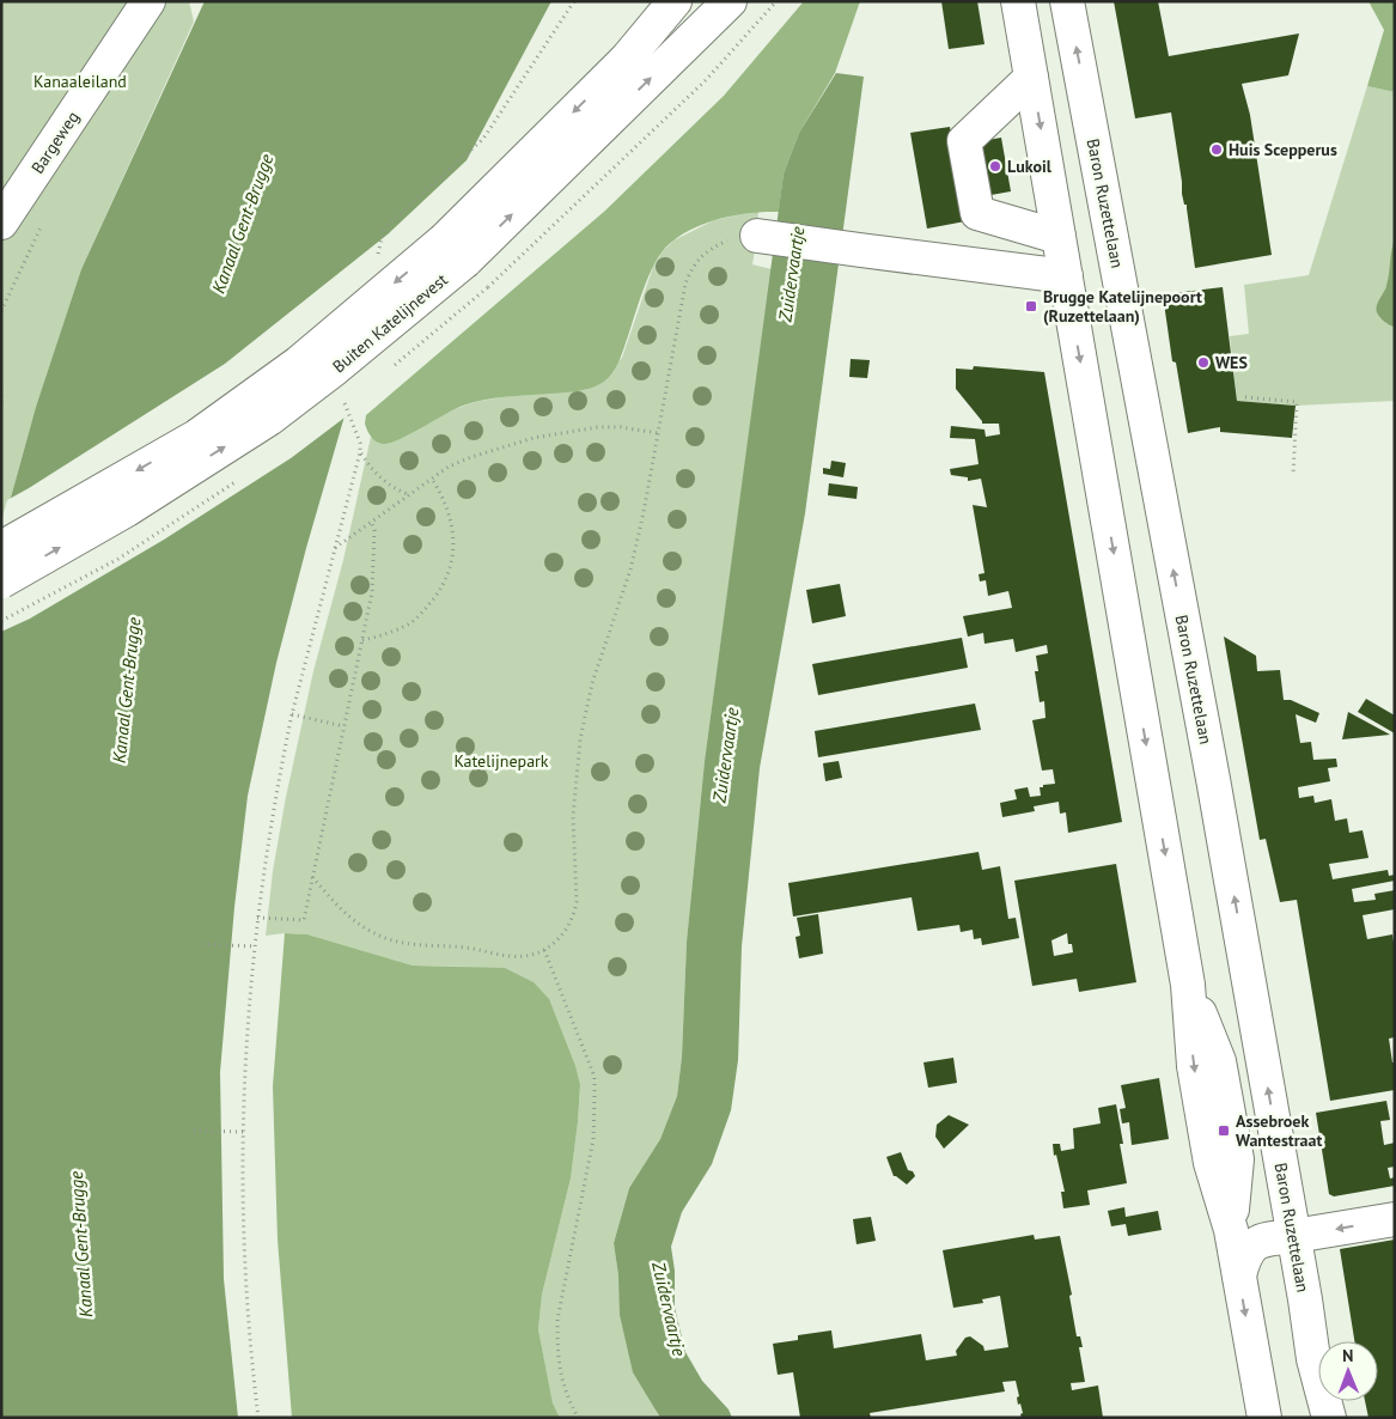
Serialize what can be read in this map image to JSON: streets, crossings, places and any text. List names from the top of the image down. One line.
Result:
{"streets":{"main road":["Bargeweg","Baron Ruzettelaan","Buiten Katelijnevest"]},"water":["Kanaal Gent-Brugge","Zuidervaartje"],"parks":["Kanaaleiland","Katelijnepark"],"places":{"other":["Huis Scepperus","Lukoil","WES"],"transit":["Brugge Katelijnepoort (Ruzettelaan)","Assebroek Wantestraat"]},"north":"top"}
